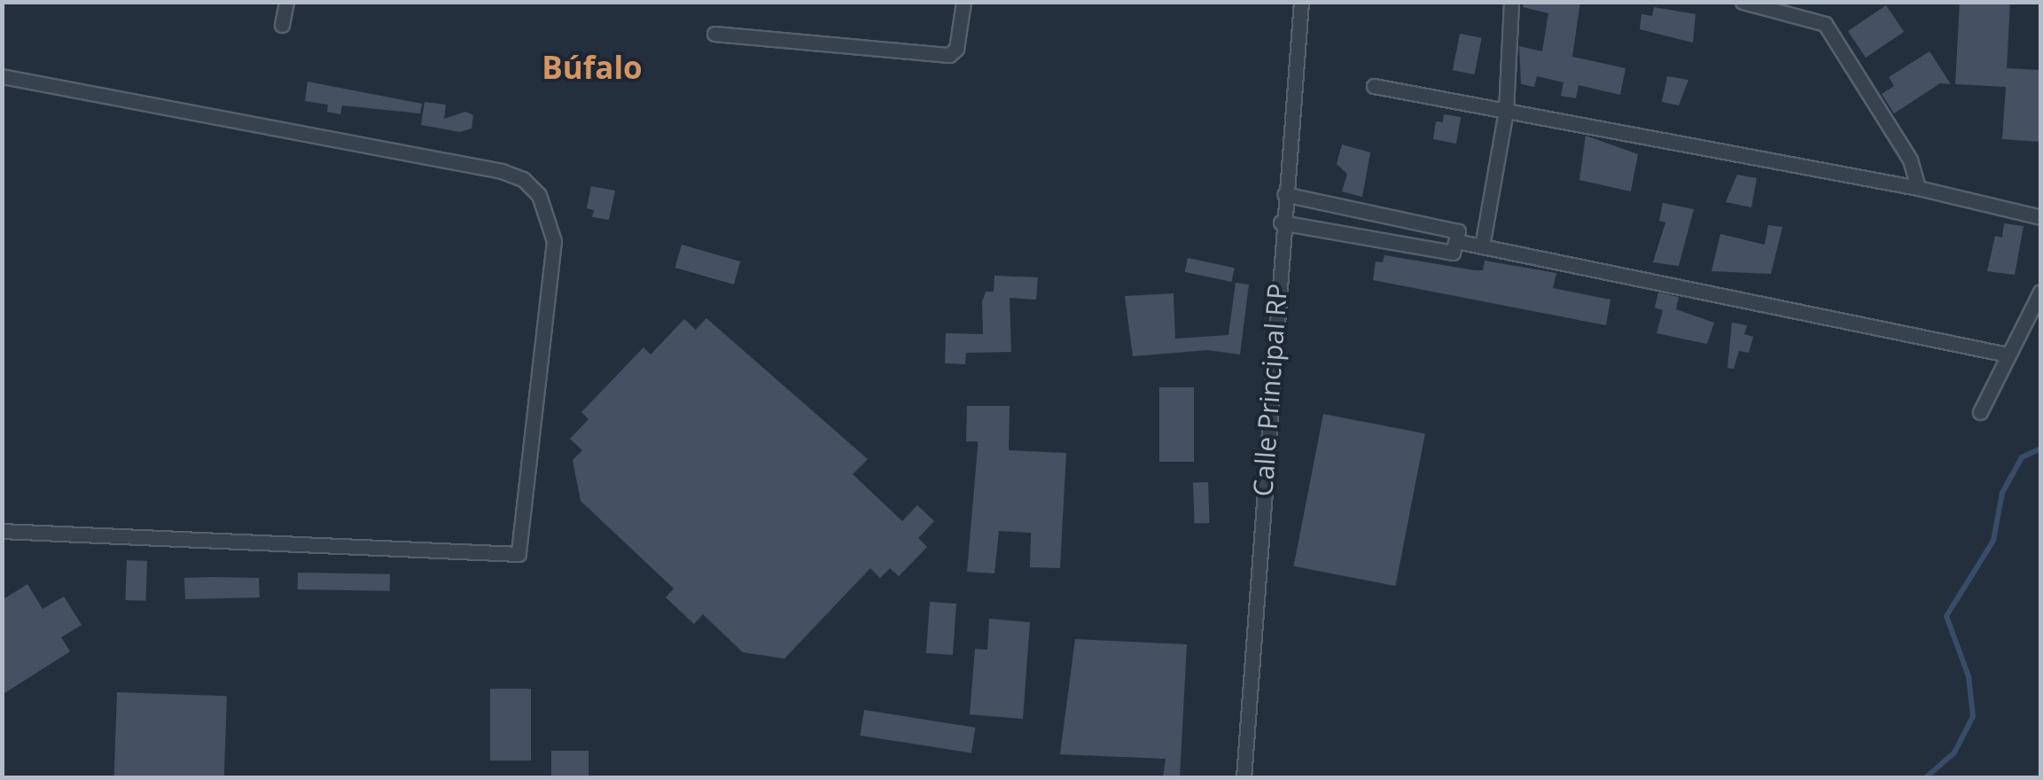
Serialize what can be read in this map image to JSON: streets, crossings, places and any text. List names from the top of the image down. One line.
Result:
{"streets":{"street":["Calle Principal RP"]},"districts":["Búfalo"]}
